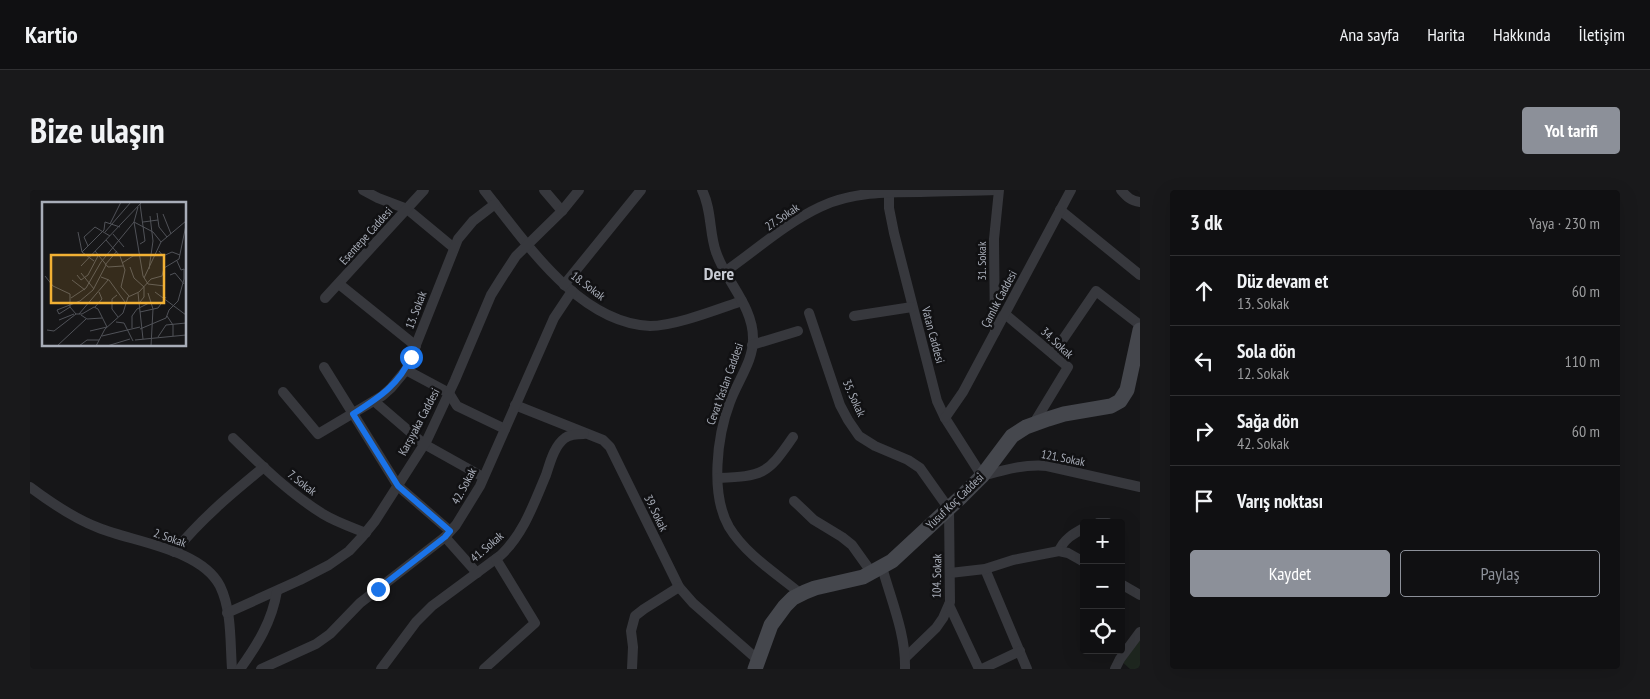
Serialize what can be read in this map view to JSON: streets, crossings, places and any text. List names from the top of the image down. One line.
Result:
{"streets":{"street":["27. Sokak","Esentepe Caddesi","31. Sokak","18. Sokak","Çamlık Caddesi","13. Sokak","Vatan Caddesi","34. Sokak","Cevat Yaslan Caddesi","35. Sokak","Karşıyaka Caddesi","121. Sokak","7. Sokak","42. Sokak","Yusuf Koç Caddesi","39. Sokak","2. Sokak","41. Sokak","104. Sokak"]},"crossings":[["27. Sokak","31. Sokak"],["27. Sokak","Vatan Caddesi"],["27. Sokak","Cevat Yaslan Caddesi"],["31. Sokak","Çamlık Caddesi"],["18. Sokak","13. Sokak"],["18. Sokak","Cevat Yaslan Caddesi"],["18. Sokak","Karşıyaka Caddesi"],["18. Sokak","42. Sokak"],["Çamlık Caddesi","Vatan Caddesi"],["Çamlık Caddesi","34. Sokak"],["Vatan Caddesi","121. Sokak"],["Vatan Caddesi","Yusuf Koç Caddesi"],["34. Sokak","Yusuf Koç Caddesi"],["Cevat Yaslan Caddesi","Yusuf Koç Caddesi"],["35. Sokak","Yusuf Koç Caddesi"],["35. Sokak","104. Sokak"],["Karşıyaka Caddesi","7. Sokak"],["Karşıyaka Caddesi","2. Sokak"],["121. Sokak","Yusuf Koç Caddesi"],["42. Sokak","39. Sokak"],["Yusuf Koç Caddesi","39. Sokak"],["Yusuf Koç Caddesi","104. Sokak"],["39. Sokak","41. Sokak"]],"districts":["Dere"],"page":{"header":"Kartio","nav":["Ana sayfa","Harita","Hakkında","İletişim"],"title":"Bize ulaşın","buttons":["Yol tarifi",["Kaydet","Paylaş"]],"heading":["3 dk","Yaya · 230 m"],"list":[["Düz devam et","13. Sokak","60 m"],["Sola dön","12. Sokak","110 m"],["Sağa dön","42. Sokak","60 m"],"Varış noktası"],"map_buttons":["+","−"]}}
